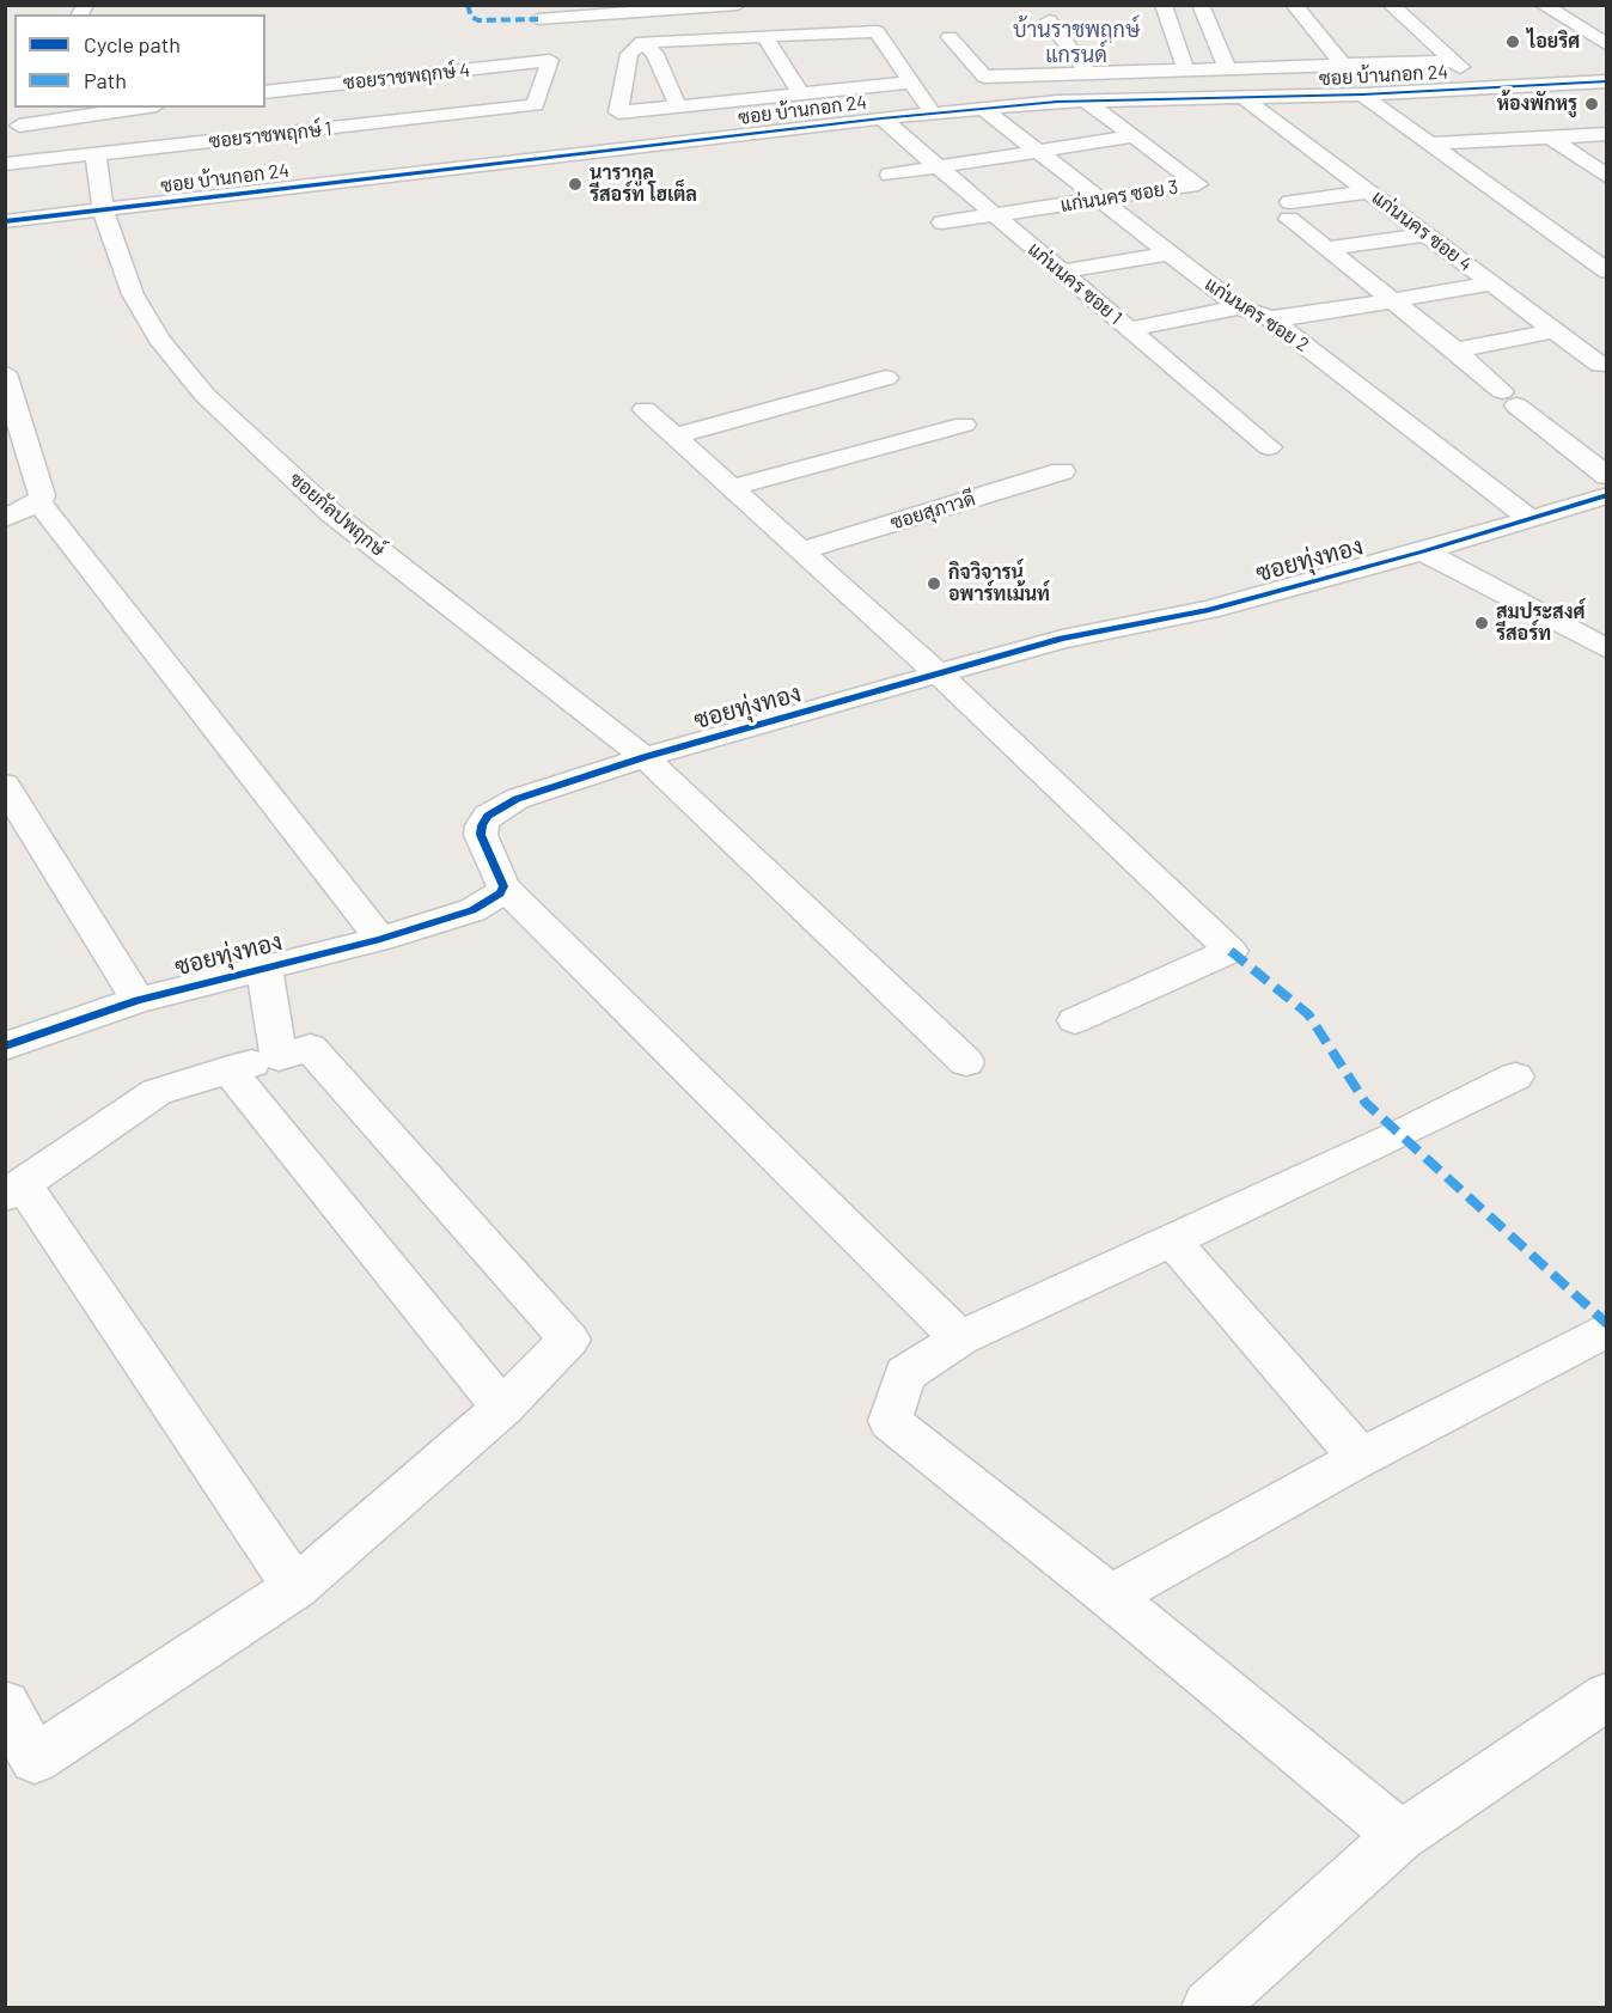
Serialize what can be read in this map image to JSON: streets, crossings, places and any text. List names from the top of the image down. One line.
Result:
{"streets":{"street":["ซอย บ้านกอก 24","ซอยราชพฤกษ์ 4","ซอยราชพฤกษ์ 1","แก่นนคร ซอย 3","แก่นนคร ซอย 4","แก่นนคร ซอย 1","แก่นนคร ซอย 2","ซอยสุภาวดี","ซอยกัลปพฤกษ์","ซอยทุ่งทอง"]},"crossings":[["ซอย บ้านกอก 24","แก่นนคร ซอย 3"],["ซอย บ้านกอก 24","แก่นนคร ซอย 4"],["ซอย บ้านกอก 24","แก่นนคร ซอย 1"],["ซอย บ้านกอก 24","แก่นนคร ซอย 2"],["ซอย บ้านกอก 24","ซอยกัลปพฤกษ์"],["ซอยราชพฤกษ์ 4","ซอยราชพฤกษ์ 1"],["แก่นนคร ซอย 3","แก่นนคร ซอย 1"],["แก่นนคร ซอย 3","แก่นนคร ซอย 2"],["แก่นนคร ซอย 2","ซอยทุ่งทอง"],["ซอยกัลปพฤกษ์","ซอยทุ่งทอง"]],"districts":["บ้านราชพฤกษ์ แกรนด์"],"places":["ไอยริศ","ห้องพักหรู","นารากูล รีสอร์ท โฮเต็ล","กิจวิจารน์ อพาร์ทเม้นท์","สมประสงศ์ รีสอร์ท"],"legend":["Cycle path","Path"]}
